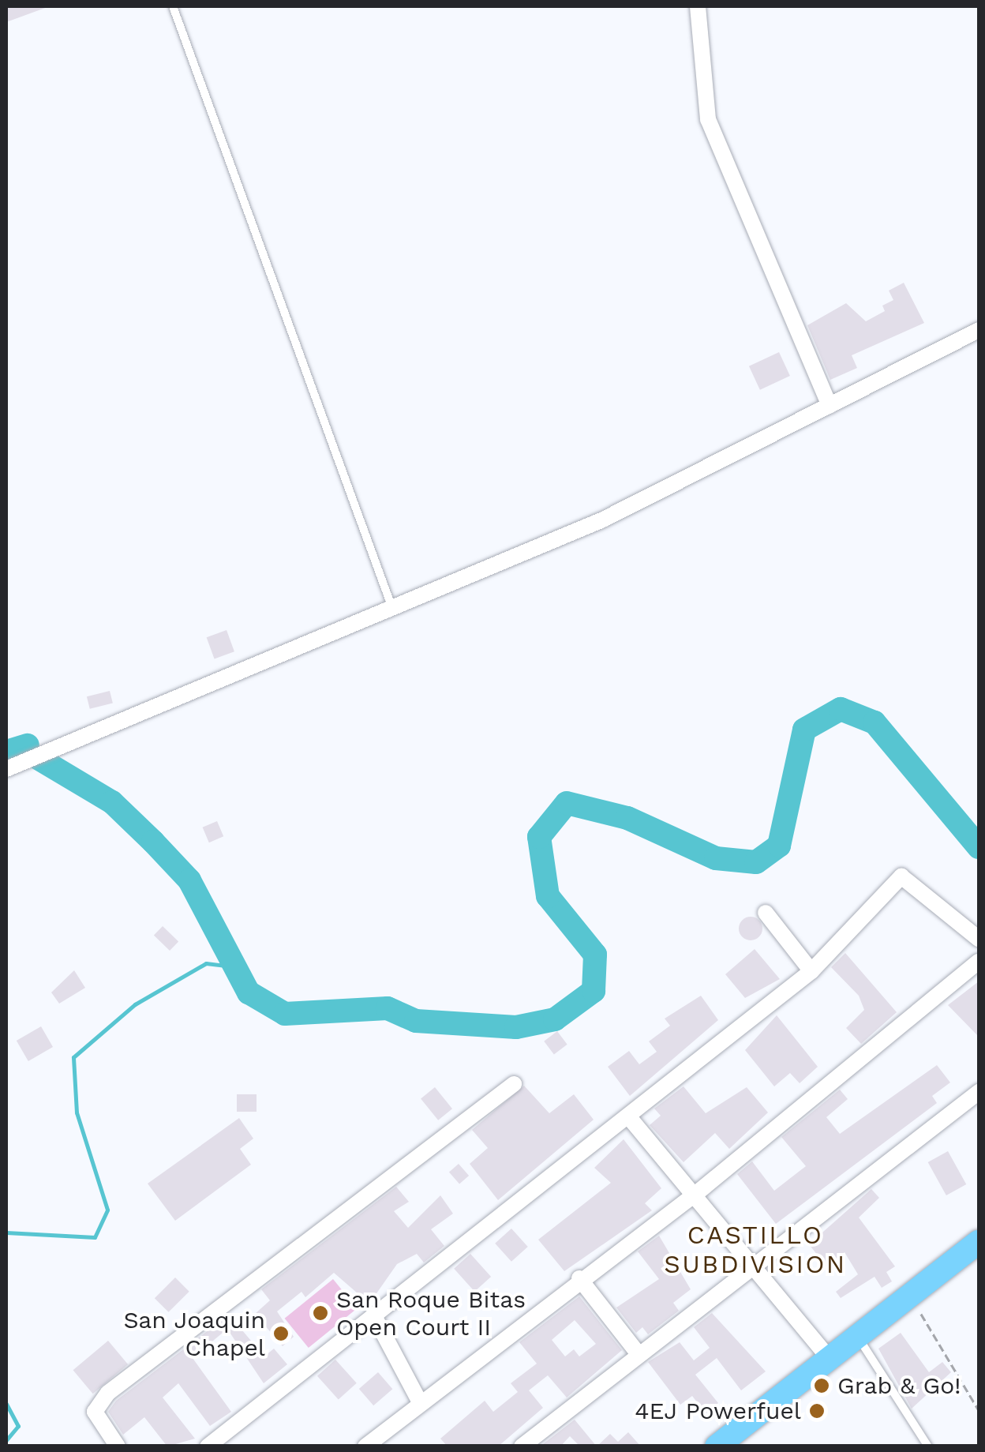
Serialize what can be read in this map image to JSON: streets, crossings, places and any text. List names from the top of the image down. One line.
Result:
{"districts":["CASTILLO SUBDIVISION"],"places":["San Roque Bitas Open Court II","San Joaquin Chapel","Grab & Go!","4EJ Powerfuel"]}
